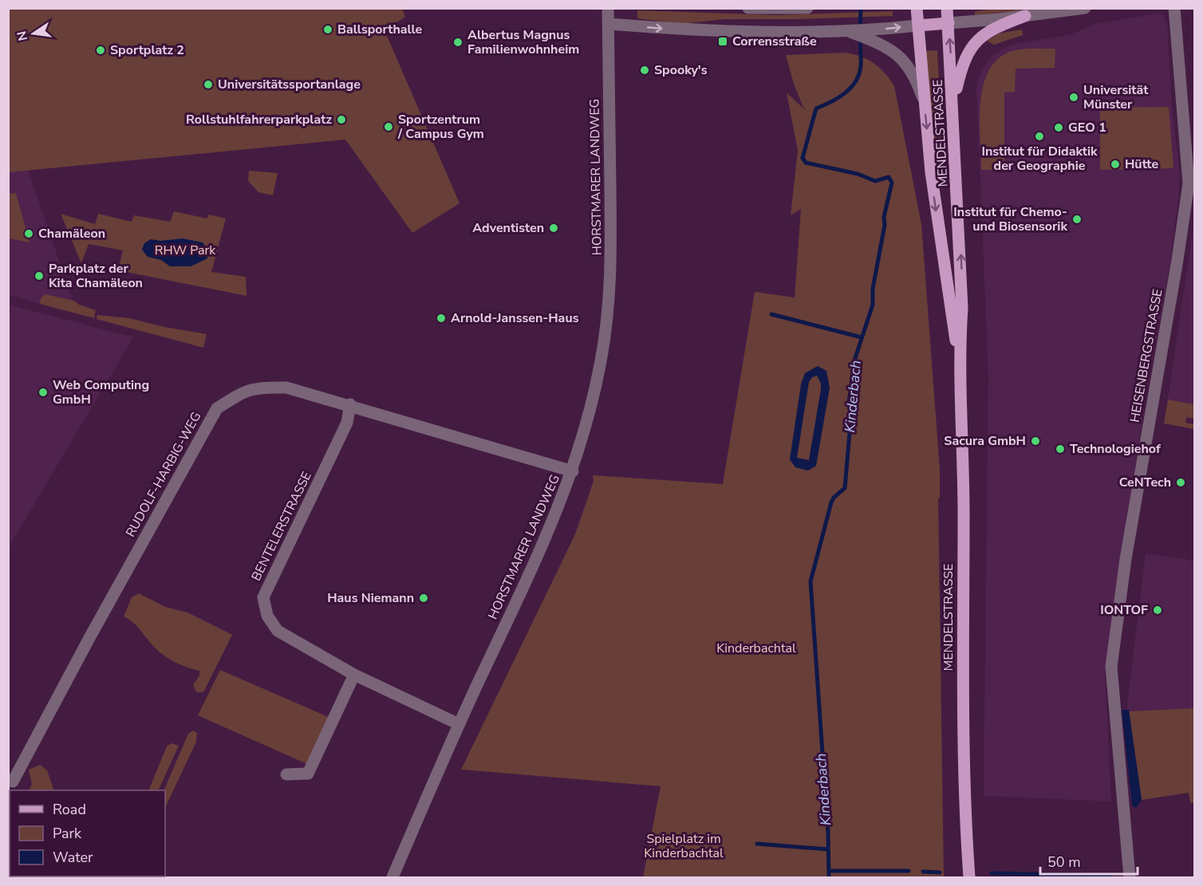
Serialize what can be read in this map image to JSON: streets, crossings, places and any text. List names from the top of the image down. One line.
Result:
{"streets":{"main road":["MENDELSTRASSE"],"street":["HORSTMARER LANDWEG","HEISENBERGSTRASSE","RUDOLF-HARBIG-WEG","BENTELERSTRASSE"]},"crossings":[["HORSTMARER LANDWEG","RUDOLF-HARBIG-WEG"],["HORSTMARER LANDWEG","BENTELERSTRASSE"],["RUDOLF-HARBIG-WEG","BENTELERSTRASSE"]],"water":["Kinderbach"],"parks":["RHW Park","Kinderbachtal","Spielplatz im Kinderbachtal"],"places":{"other":["Ballsporthalle","Albertus Magnus Familienwohnheim","Sportplatz 2","Spooky's","Universitätssportanlage","Universität Münster","Rollstuhlfahrerparkplatz","Sportzentrum / Campus Gym","GEO 1","Institut für Didaktik der Geographie","Hütte","Institut für Chemo- und Biosensorik","Adventisten","Chamäleon","Parkplatz der Kita Chamäleon","Arnold-Janssen-Haus","Web Computing GmbH","Sacura GmbH","Technologiehof","CeNTech","Haus Niemann","IONTOF"],"transit":["Corrensstraße"]},"legend":["Road","Park","Water"],"scale_bar":"50 m","north":"left"}
